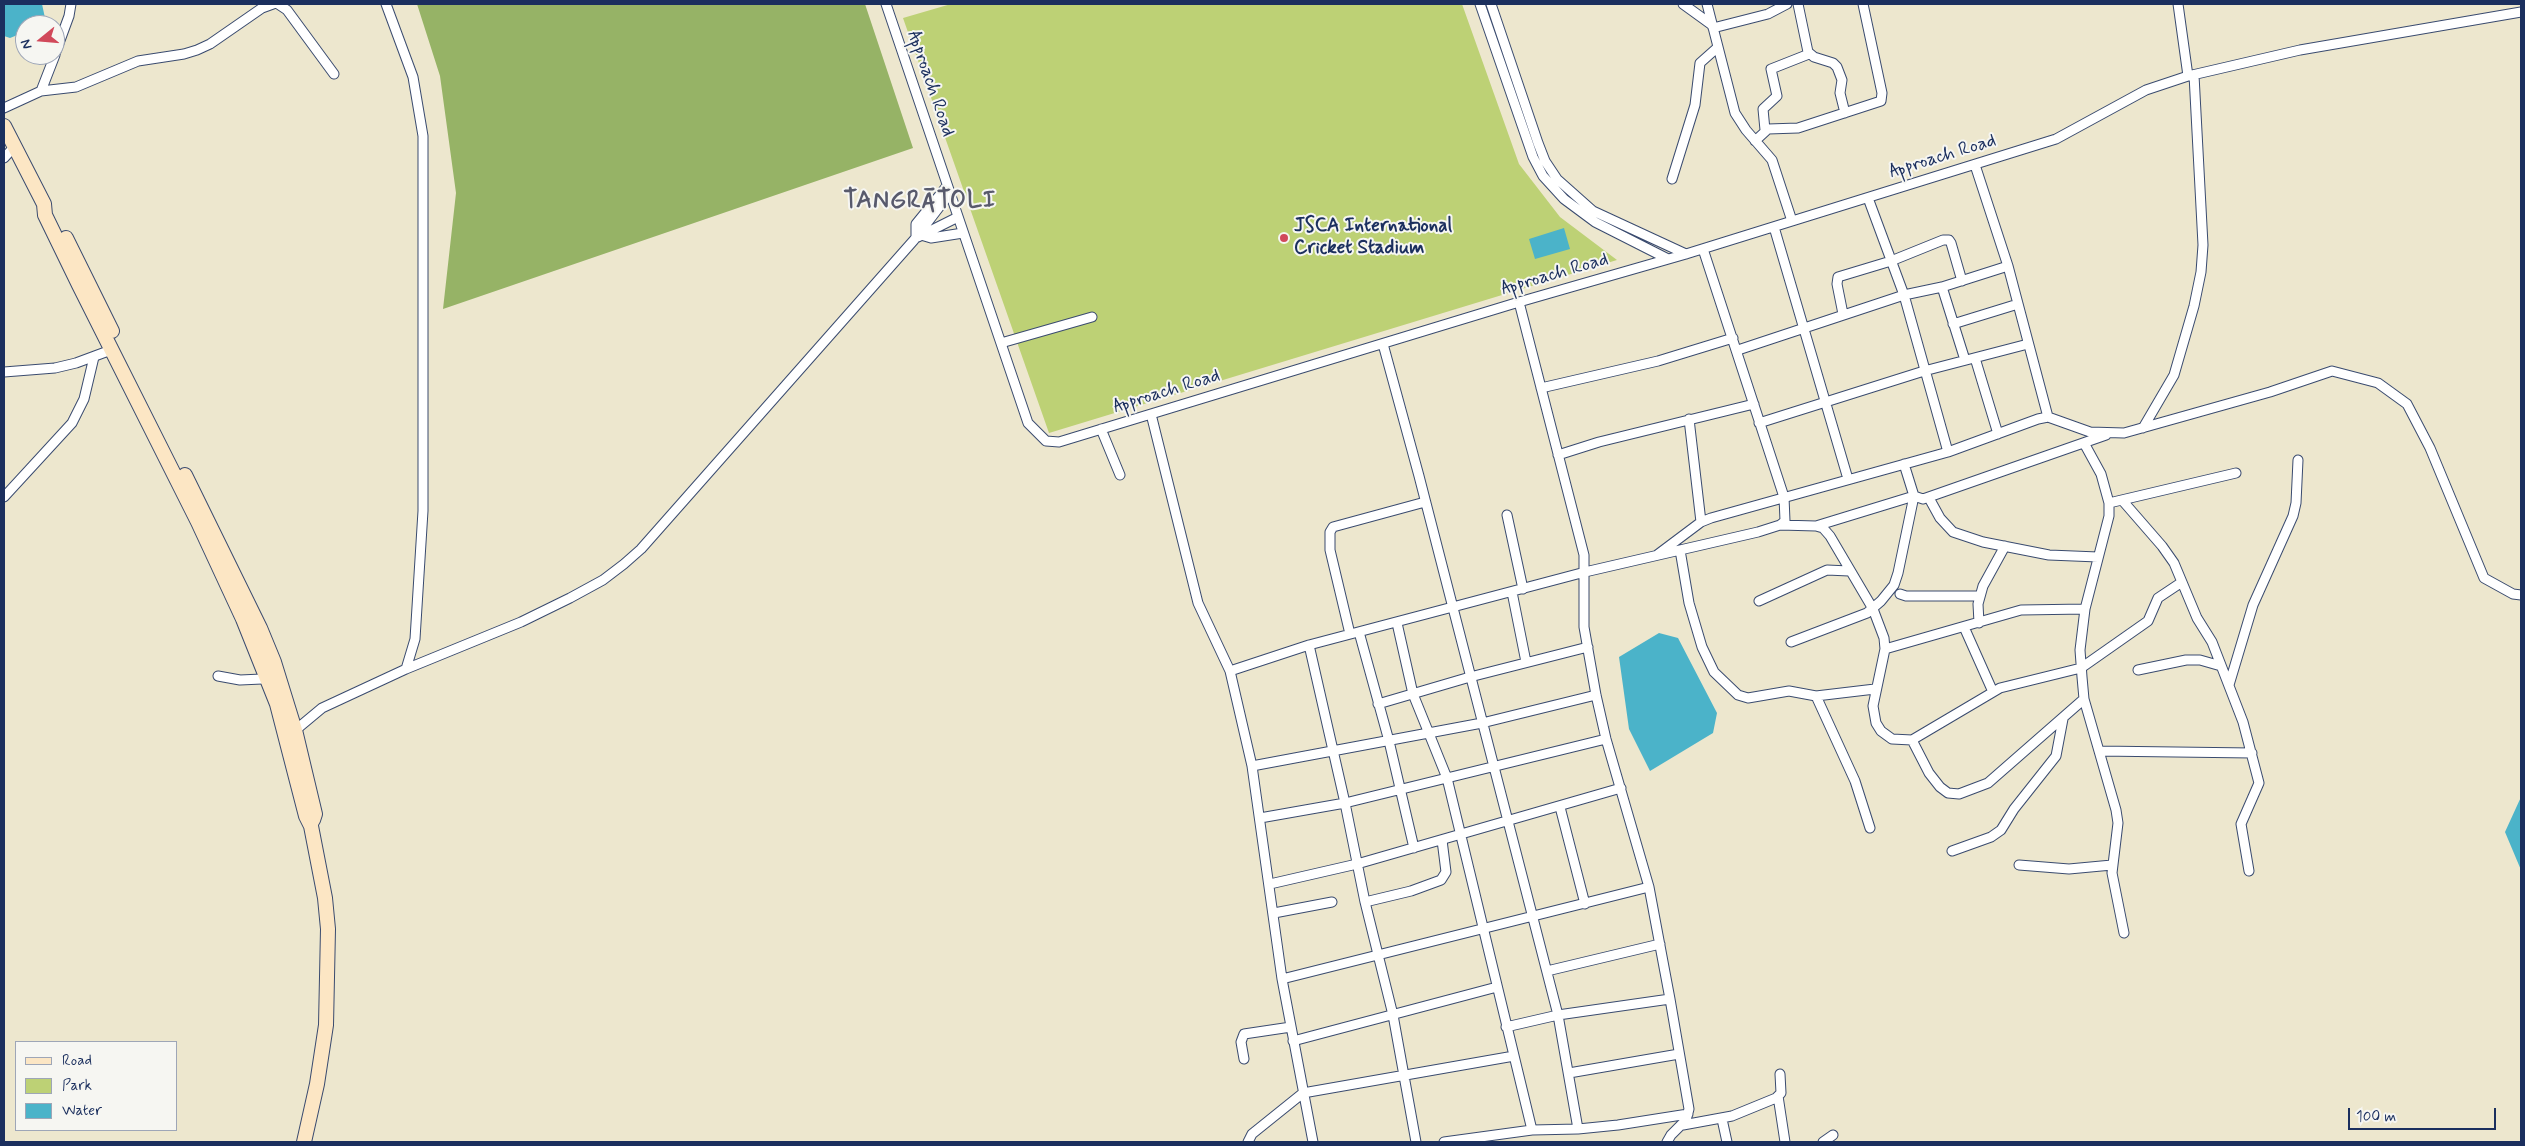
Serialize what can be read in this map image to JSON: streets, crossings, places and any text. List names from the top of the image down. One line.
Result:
{"streets":{"street":["Approach Road"]},"districts":["TANGRĀTOLI"],"places":["JSCA International Cricket Stadium"],"legend":["Road","Park","Water"],"scale_bar":"100 m","north":"left"}
